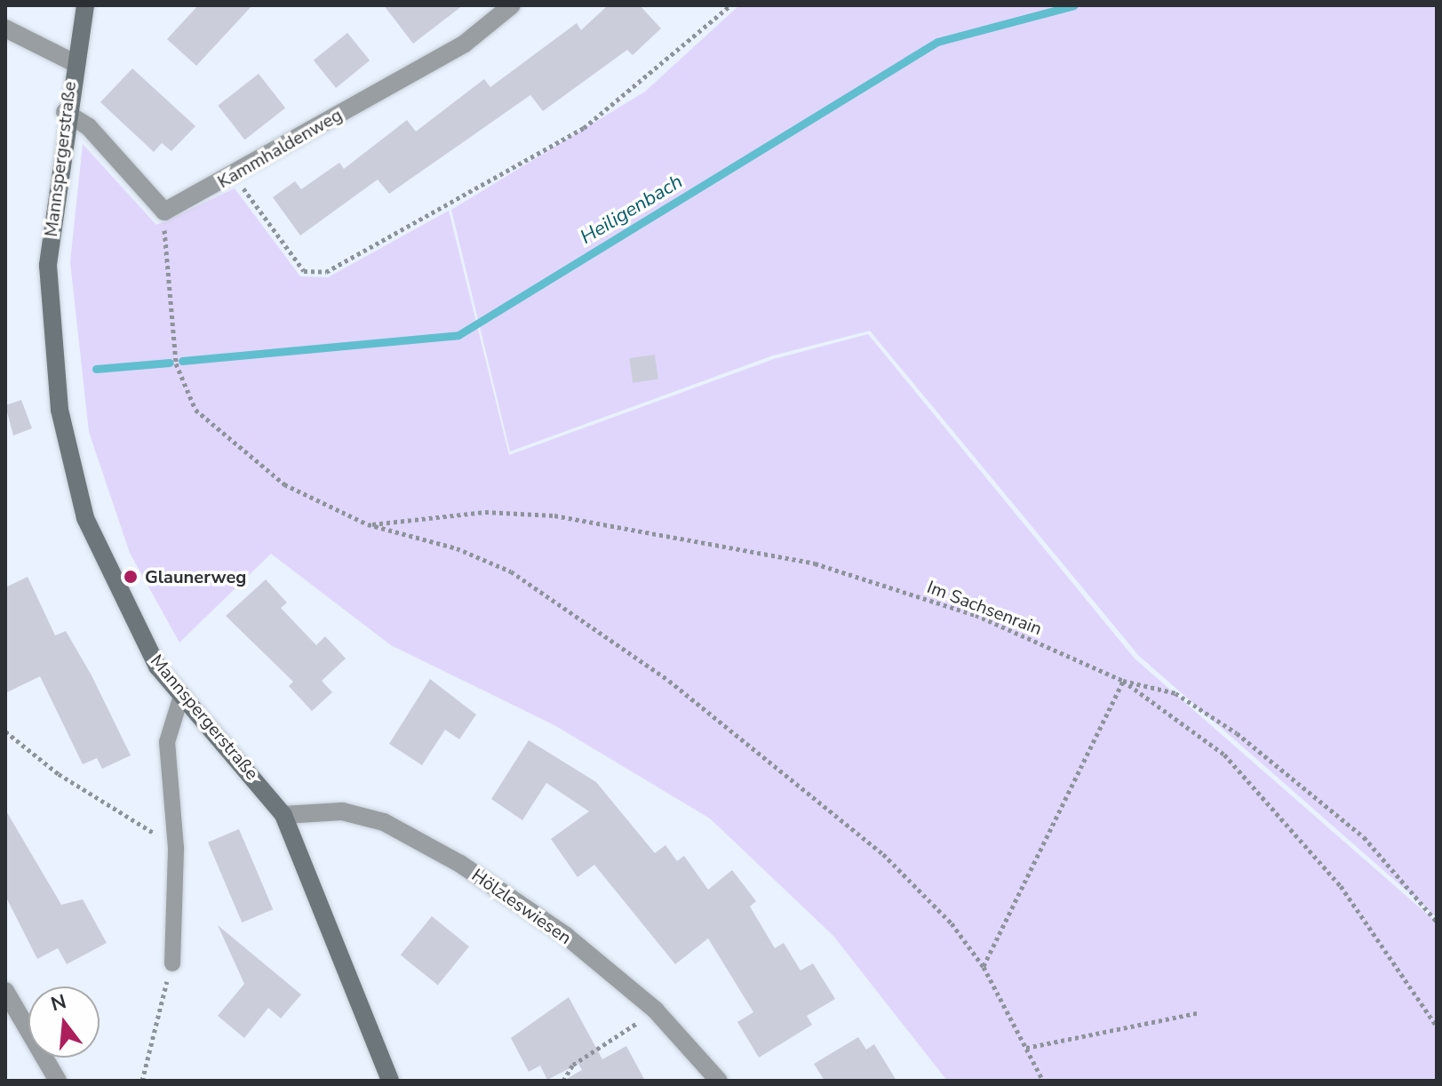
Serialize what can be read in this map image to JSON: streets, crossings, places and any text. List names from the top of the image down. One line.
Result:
{"streets":{"street":["Kammhaldenweg","Mannspergerstraße","Hölzleswiesen"],"path":["Im Sachsenrain"]},"crossings":[["Mannspergerstraße","Hölzleswiesen"]],"water":["Heiligenbach"],"places":["Glaunerweg"],"north":"top"}
